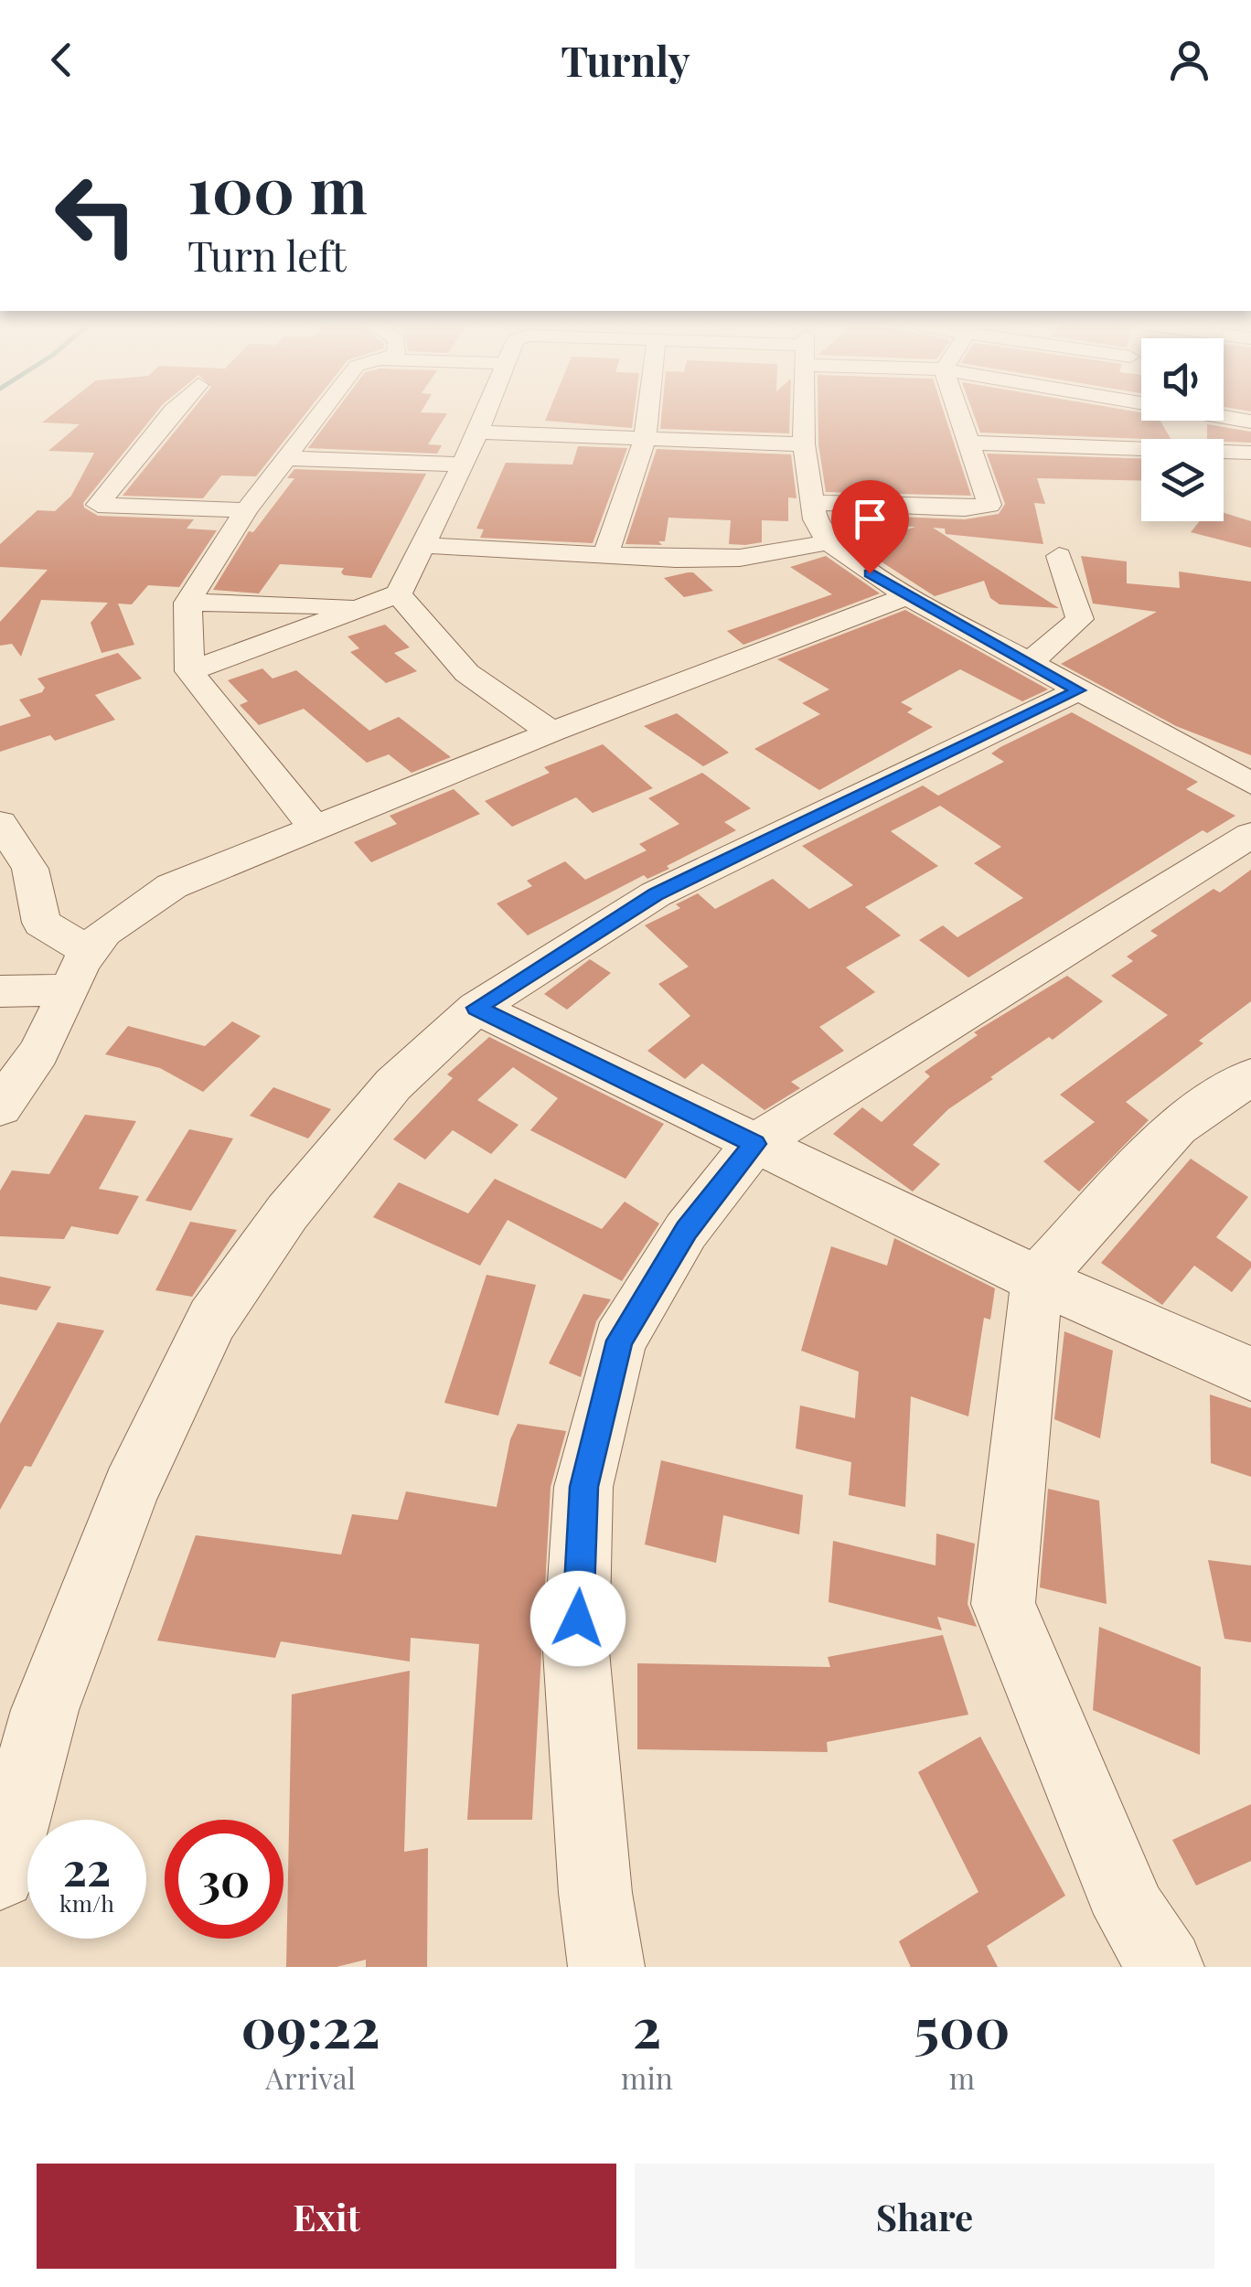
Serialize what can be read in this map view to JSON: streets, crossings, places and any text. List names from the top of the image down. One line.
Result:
{"page":{"header":"Turnly","turn":["100 m","Turn left"],"speed":"22 km/h","limit":"30","eta":["09:22","Arrival","2","min","500","m"],"buttons":["Exit","Share"]}}
